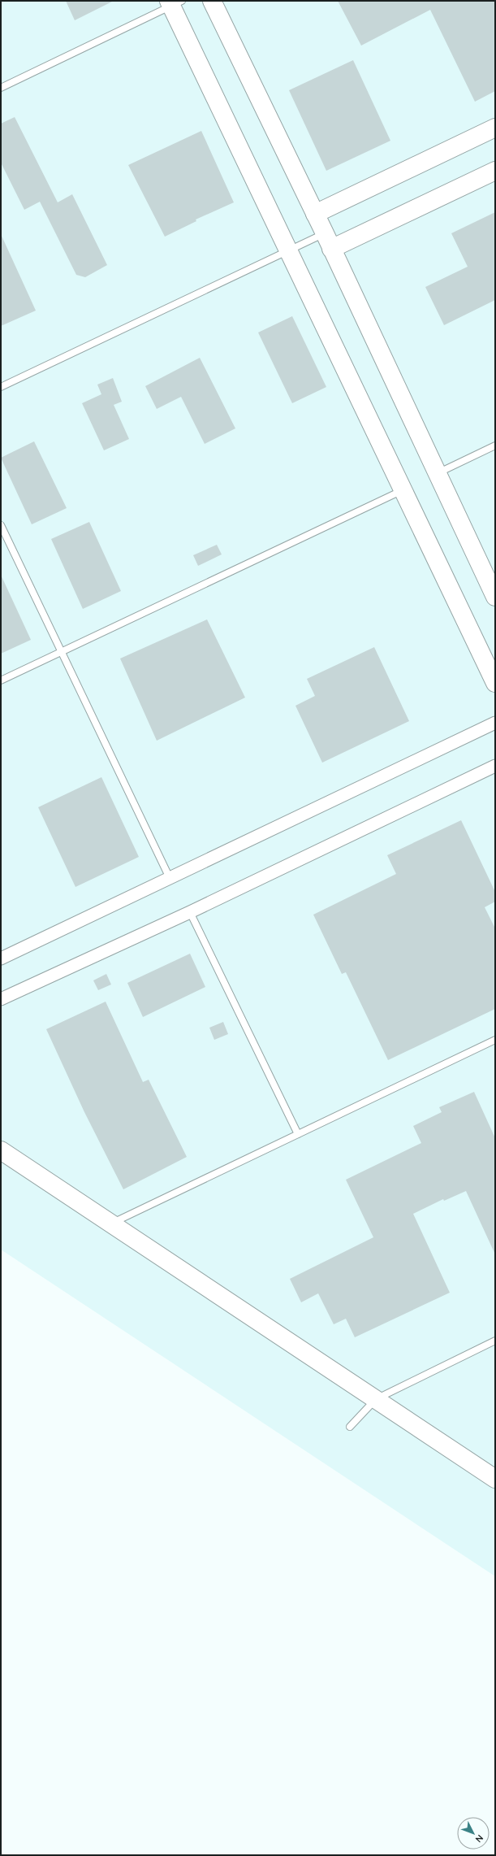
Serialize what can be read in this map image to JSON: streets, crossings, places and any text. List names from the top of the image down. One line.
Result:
{"north":"bottom right"}
